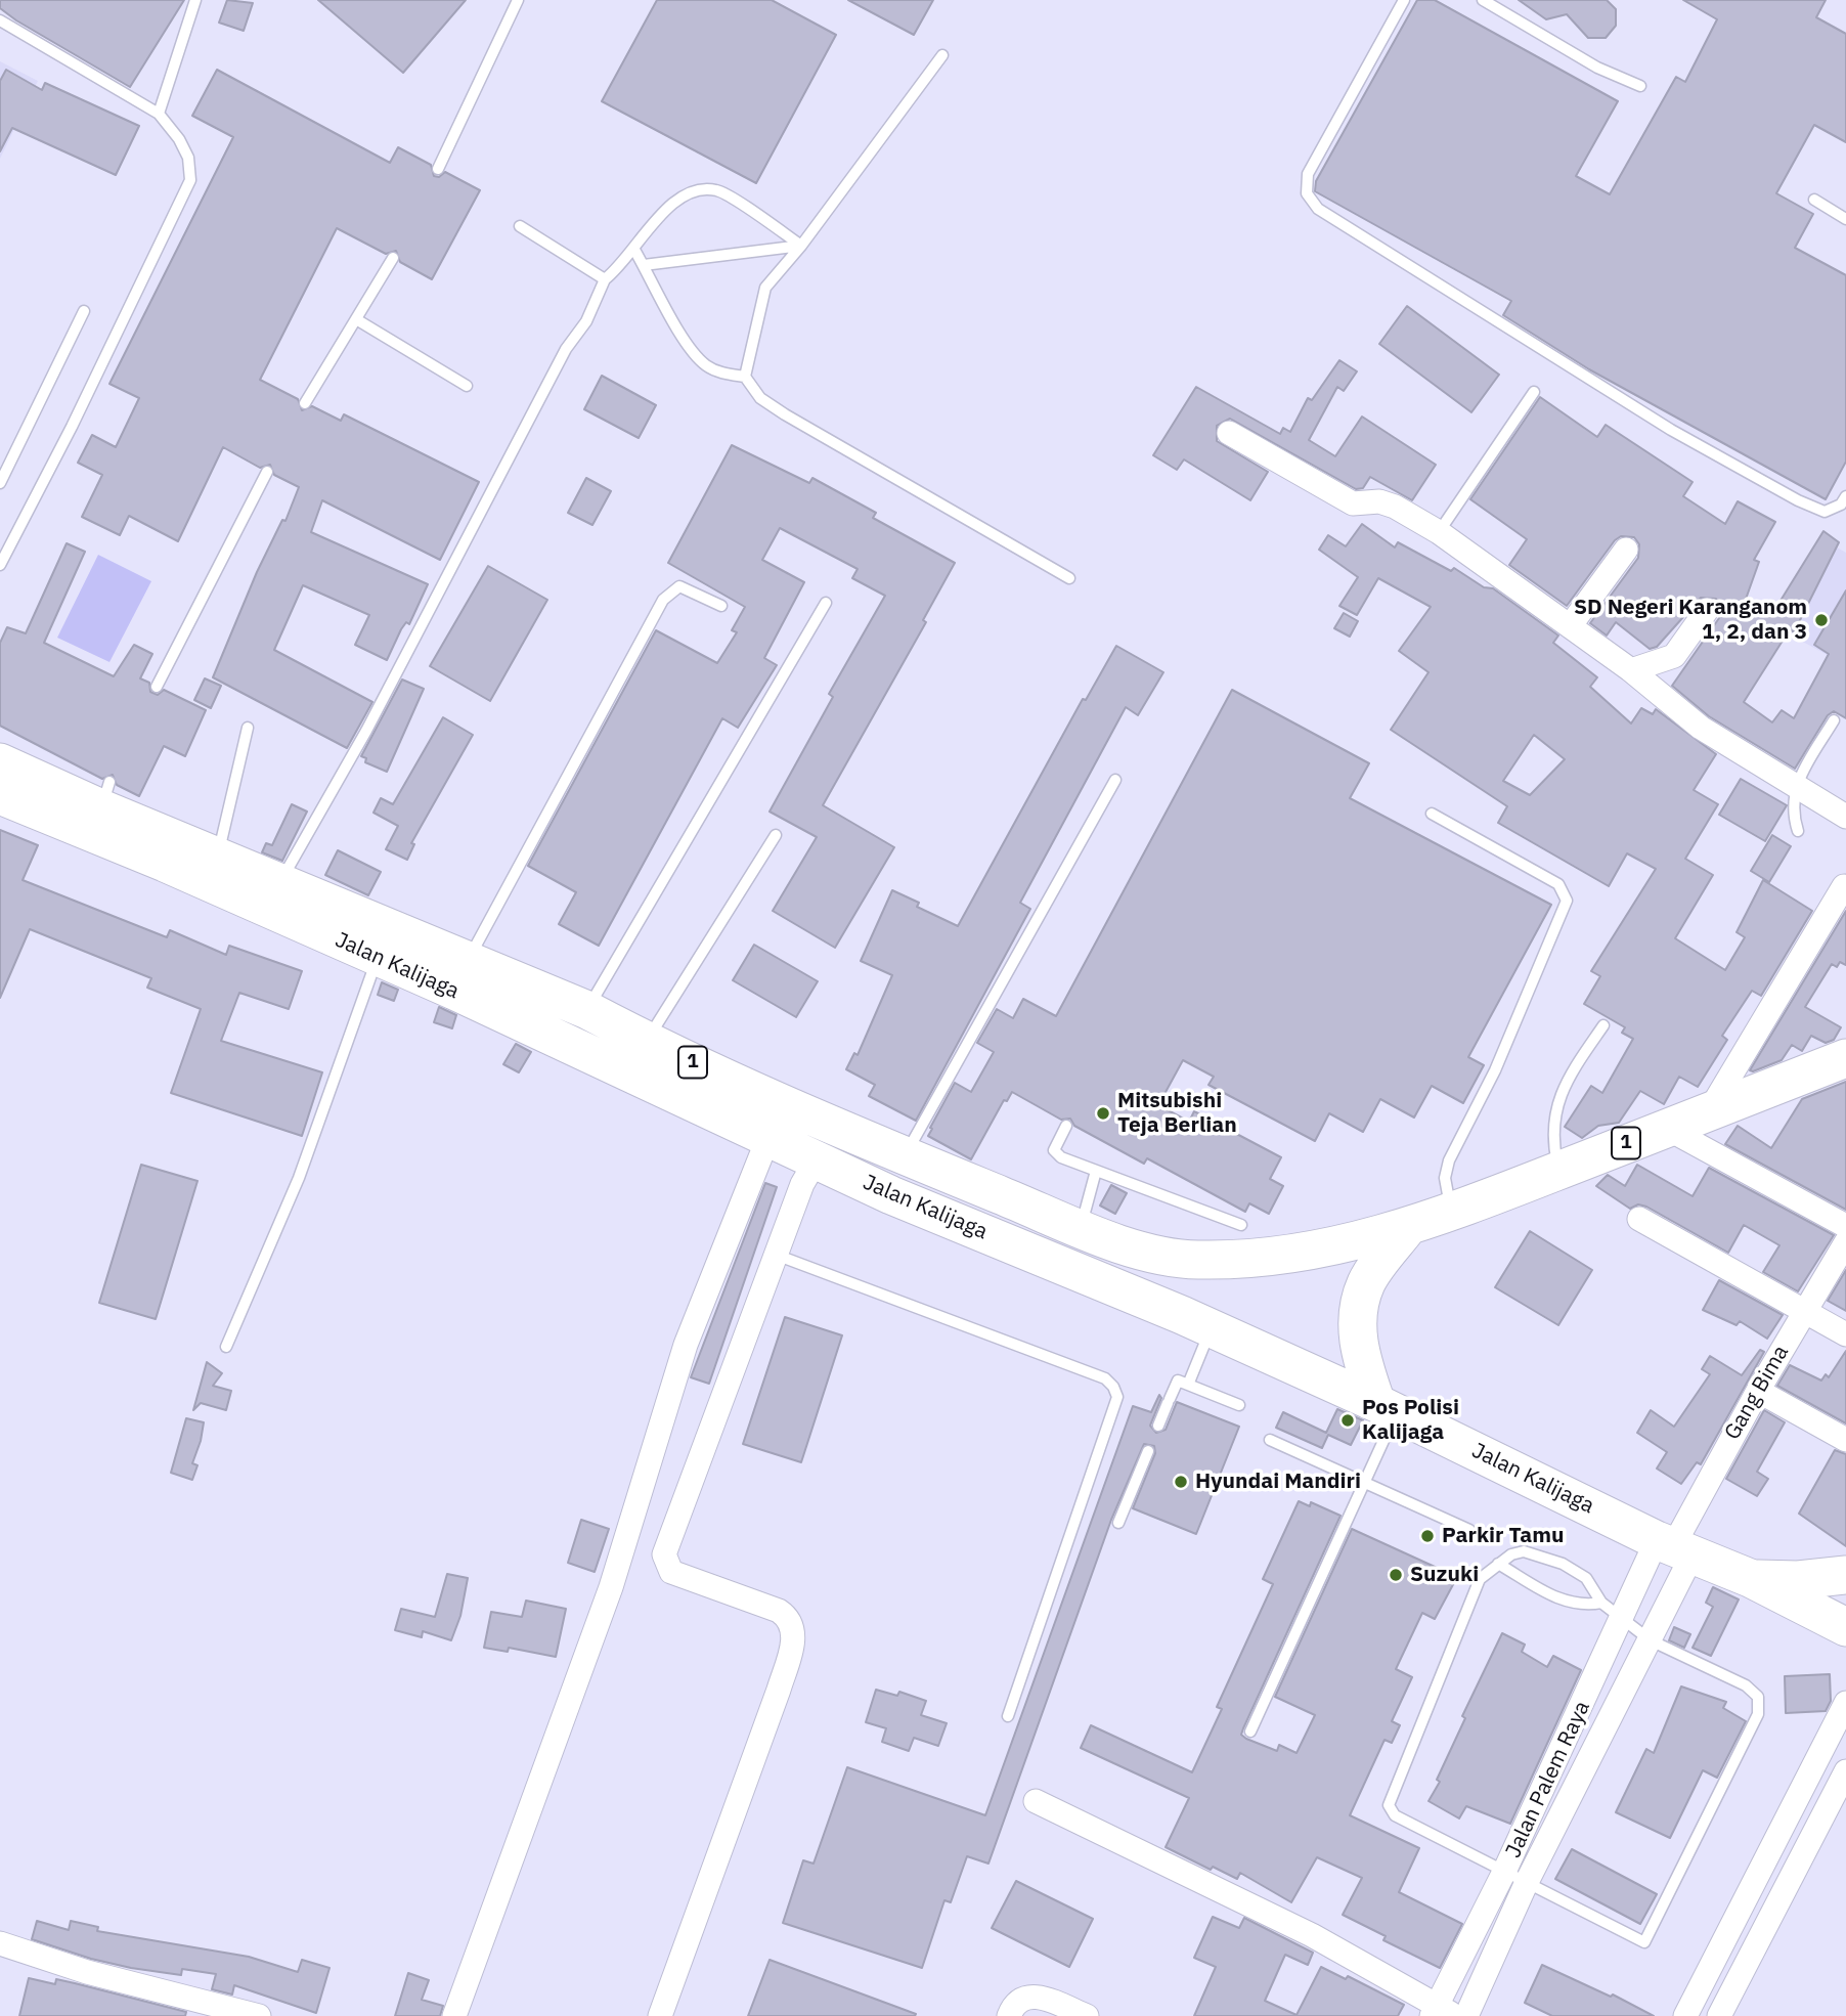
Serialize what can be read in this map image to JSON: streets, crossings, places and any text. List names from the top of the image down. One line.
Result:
{"streets":{"highway":["Jalan Kalijaga","1"],"street":["Gang Bima","Jalan Palem Raya"]},"crossings":[["Jalan Kalijaga","1"],["Jalan Kalijaga","Gang Bima"],["Jalan Kalijaga","Jalan Palem Raya"],["Gang Bima","Jalan Palem Raya"]],"places":["SD Negeri Karanganom 1, 2, dan 3","Mitsubishi Teja Berlian","Pos Polisi Kalijaga","Hyundai Mandiri","Parkir Tamu","Suzuki"]}
